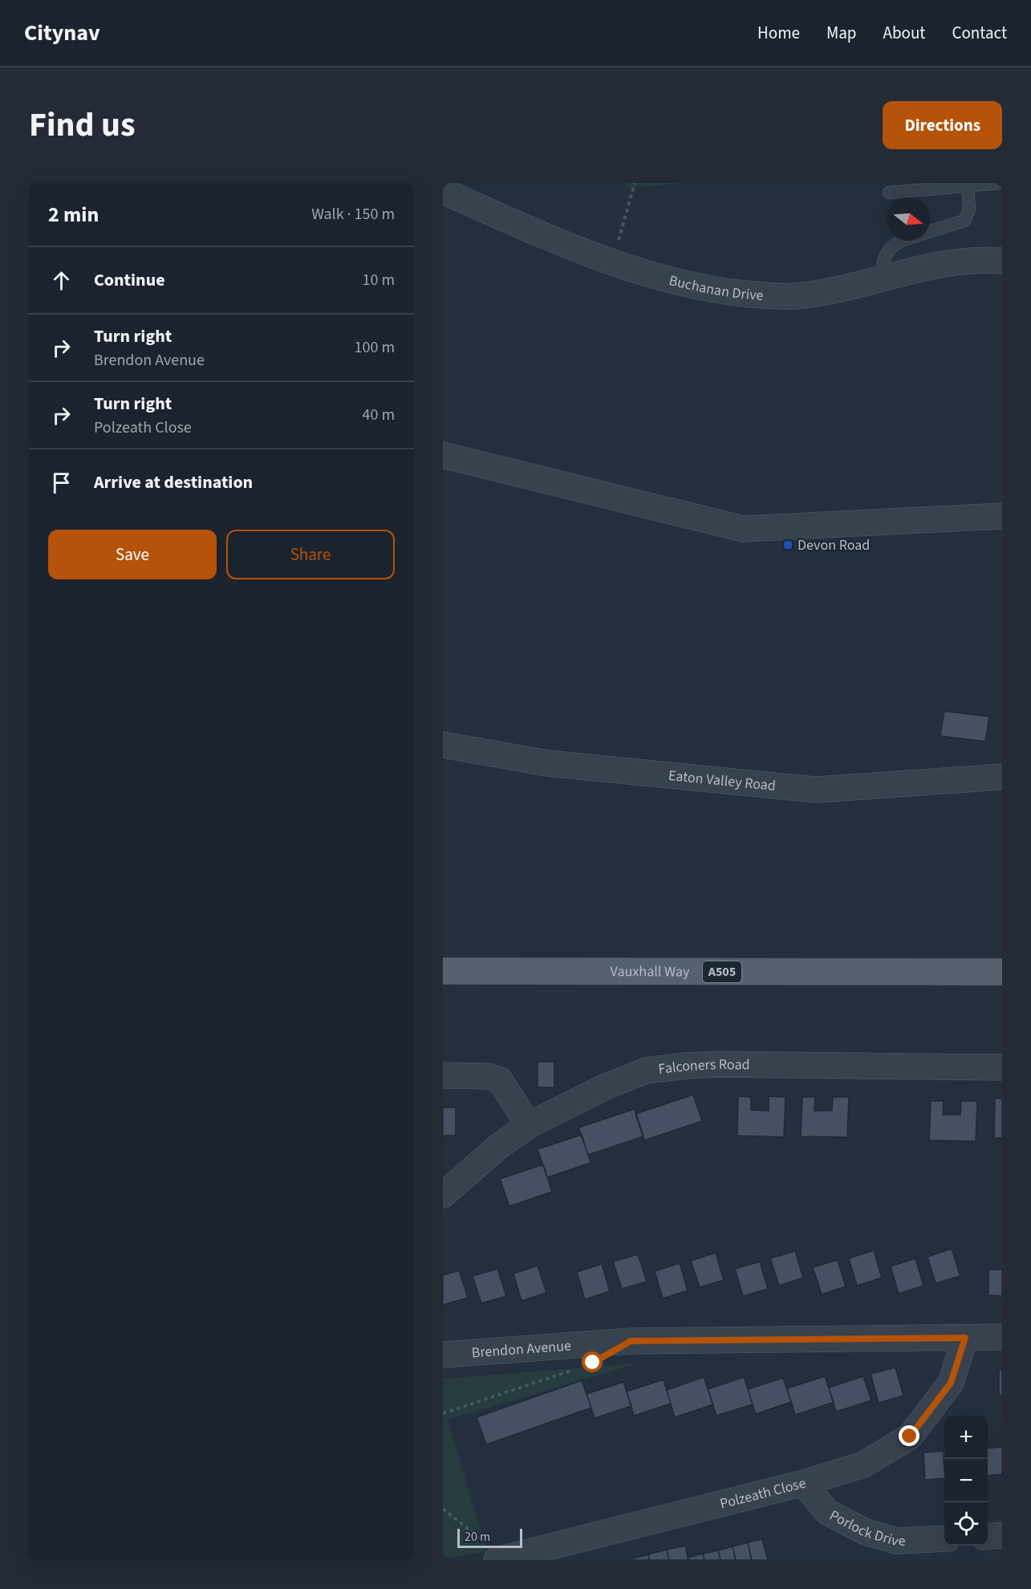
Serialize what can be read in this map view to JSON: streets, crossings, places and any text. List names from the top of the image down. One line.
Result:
{"streets":{"main road":["Vauxhall Way","A505"],"street":["Buchanan Drive","Eaton Valley Road","Falconers Road","Brendon Avenue","Polzeath Close","Porlock Drive"]},"crossings":[["Brendon Avenue","Polzeath Close"],["Polzeath Close","Porlock Drive"]],"places":{"transit":["Devon Road"]},"scale_bar":"20 m","north":"right","page":{"header":"Citynav","nav":["Home","Map","About","Contact"],"title":"Find us","buttons":["Directions",["Save","Share"]],"heading":["2 min","Walk · 150 m"],"list":[["Continue","10 m"],["Turn right","Brendon Avenue","100 m"],["Turn right","Polzeath Close","40 m"],"Arrive at destination"],"map_buttons":["+","−"],"scale":"20 m"}}
